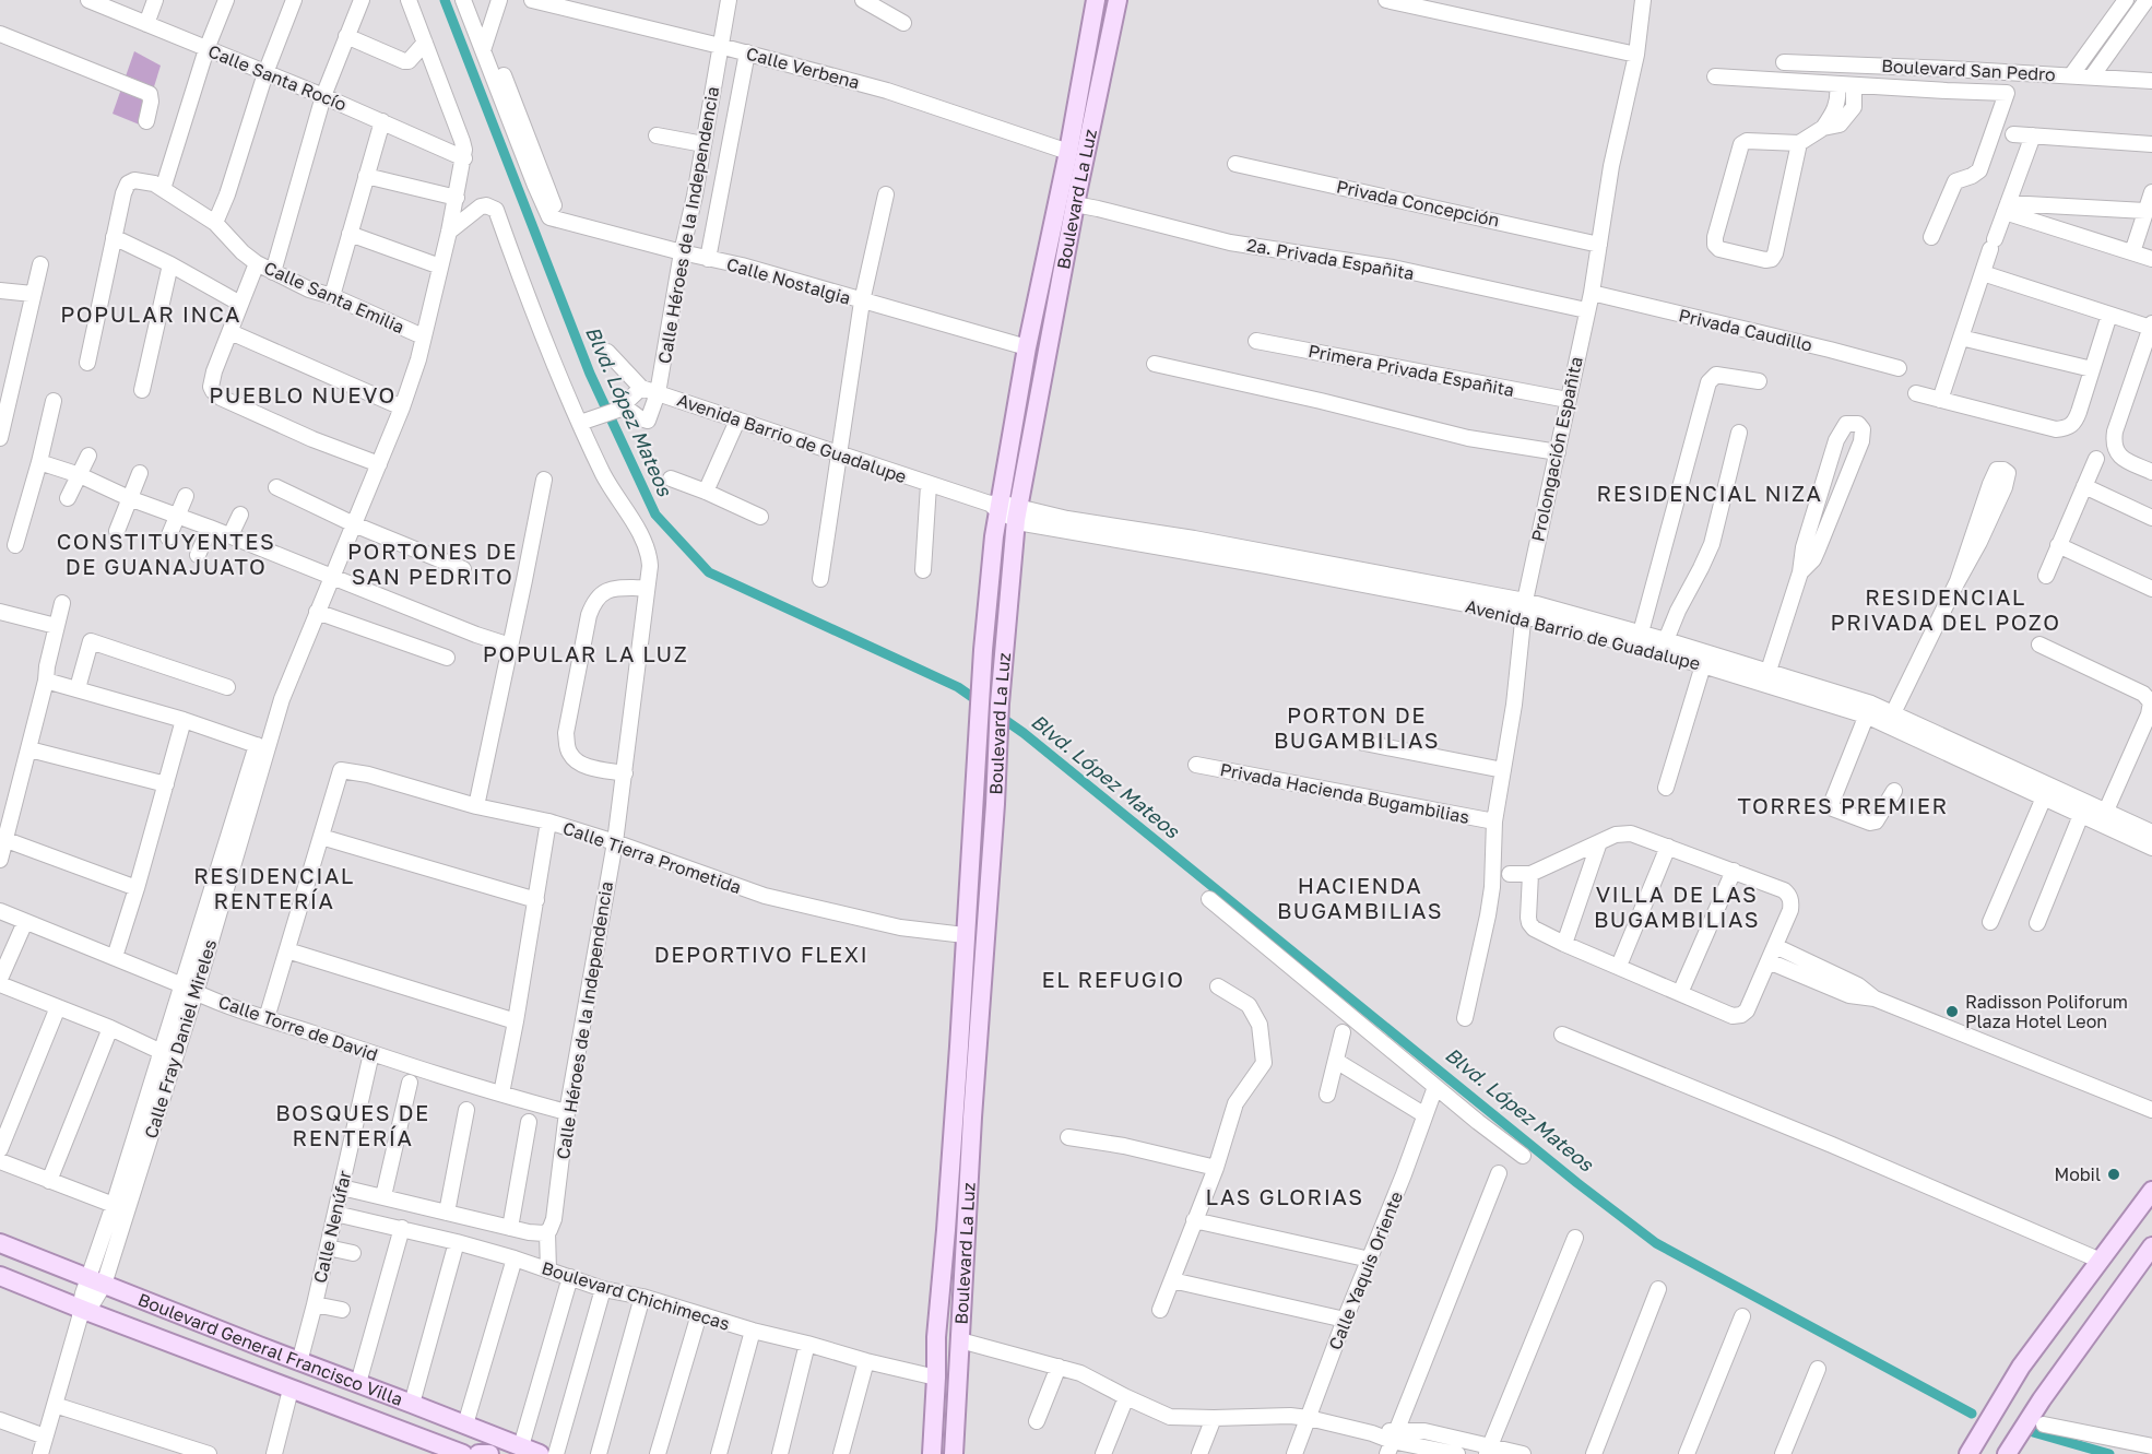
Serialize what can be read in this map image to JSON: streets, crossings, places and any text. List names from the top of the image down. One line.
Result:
{"streets":{"main road":["Boulevard La Luz","Boulevard General Francisco Villa"],"street":["Calle Verbena","Boulevard San Pedro","Calle Santa Rocío","Privada Concepción","Calle Héroes de la Independencia","2a. Privada Españita","Calle Nostalgia","Calle Santa Emilia","Privada Caudillo","Primera Privada Españita","Avenida Barrio de Guadalupe","Prolongación Españita","Privada Hacienda Bugambilias","Calle Tierra Prometida","Calle Torre de David","Calle Fray Daniel Mireles","Calle Nenúfar","Calle Yaquis Oriente","Boulevard Chichimecas"]},"crossings":[["Calle Verbena","Boulevard La Luz"],["Calle Verbena","Calle Héroes de la Independencia"],["Calle Santa Rocío","Calle Fray Daniel Mireles"],["Boulevard La Luz","2a. Privada Españita"],["Boulevard La Luz","Calle Nostalgia"],["Boulevard La Luz","Avenida Barrio de Guadalupe"],["Boulevard La Luz","Calle Tierra Prometida"],["Boulevard La Luz","Boulevard Chichimecas"],["Privada Concepción","Prolongación Españita"],["Calle Héroes de la Independencia","Calle Nostalgia"],["Calle Héroes de la Independencia","Avenida Barrio de Guadalupe"],["Calle Héroes de la Independencia","Calle Tierra Prometida"],["Calle Héroes de la Independencia","Calle Torre de David"],["Calle Héroes de la Independencia","Calle Fray Daniel Mireles"],["Calle Héroes de la Independencia","Boulevard Chichimecas"],["2a. Privada Españita","Prolongación Españita"],["Calle Santa Emilia","Calle Fray Daniel Mireles"],["Privada Caudillo","Prolongación Españita"],["Primera Privada Españita","Prolongación Españita"],["Avenida Barrio de Guadalupe","Prolongación Españita"],["Prolongación Españita","Privada Hacienda Bugambilias"],["Calle Torre de David","Calle Fray Daniel Mireles"],["Calle Torre de David","Calle Nenúfar"],["Calle Fray Daniel Mireles","Boulevard General Francisco Villa"],["Calle Nenúfar","Boulevard Chichimecas"],["Calle Nenúfar","Boulevard General Francisco Villa"]],"districts":["POPULAR INCA","PUEBLO NUEVO","RESIDENCIAL NIZA","CONSTITUYENTES DE GUANAJUATO","PORTONES DE SAN PEDRITO","RESIDENCIAL PRIVADA DEL POZO","POPULAR LA LUZ","PORTON DE BUGAMBILIAS","TORRES PREMIER","RESIDENCIAL RENTERÍA","HACIENDA BUGAMBILIAS","VILLA DE LAS BUGAMBILIAS","DEPORTIVO FLEXI","EL REFUGIO","BOSQUES DE RENTERÍA","LAS GLORIAS"],"water":["Blvd. López Mateos"],"places":["Radisson Poliforum Plaza Hotel Leon","Mobil"]}
